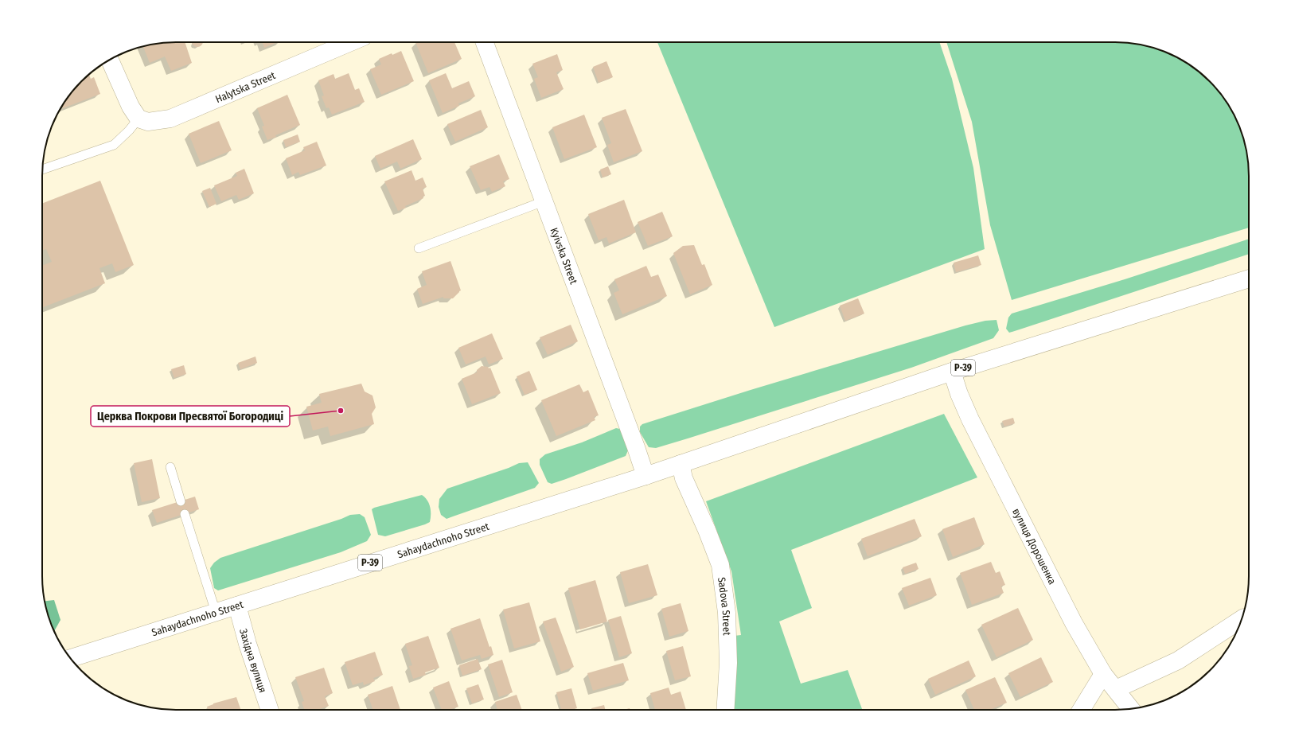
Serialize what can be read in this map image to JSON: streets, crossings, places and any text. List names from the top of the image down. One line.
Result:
{"streets":{"street":["Halytska Street","Kyivska Street","Р-39","Sahaydachnoho Street","вулиця Дорошенка","Sadova Street","Західна вулиця"]},"crossings":[["Kyivska Street","Sahaydachnoho Street"],["Р-39","Sahaydachnoho Street"],["Р-39","вулиця Дорошенка"],["Р-39","Sadova Street"],["Sahaydachnoho Street","Sadova Street"],["Sahaydachnoho Street","Західна вулиця"]],"places":["Церква Покрови Пресвятої Богородиці"]}
